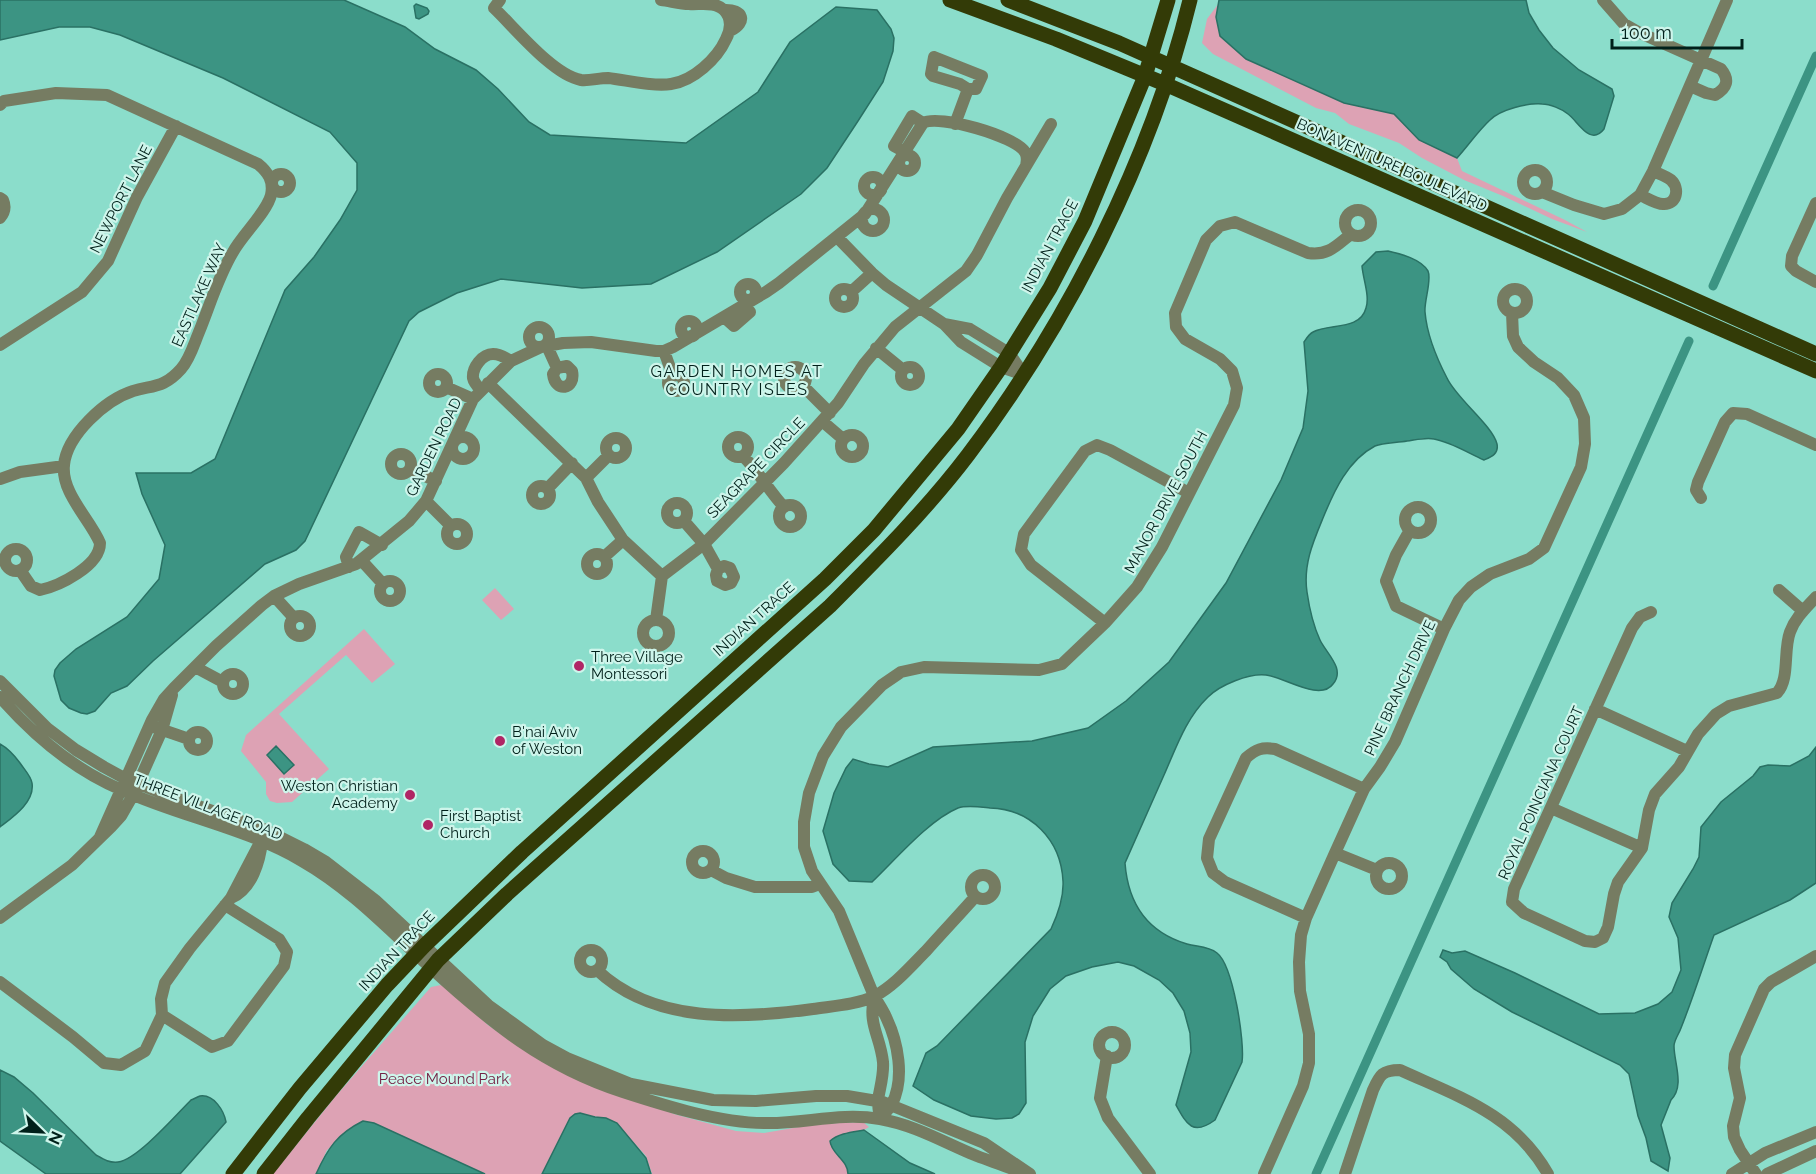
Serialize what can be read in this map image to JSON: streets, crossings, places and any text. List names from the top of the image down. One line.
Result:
{"streets":{"main road":["BONAVENTURE BOULEVARD","INDIAN TRACE"],"street":["NEWPORT LANE","EASTLAKE WAY","GARDEN ROAD","SEAGRAPE CIRCLE","MANOR DRIVE SOUTH","PINE BRANCH DRIVE","ROYAL POINCIANA COURT","THREE VILLAGE ROAD"]},"crossings":[["BONAVENTURE BOULEVARD","INDIAN TRACE"],["NEWPORT LANE","EASTLAKE WAY"],["INDIAN TRACE","THREE VILLAGE ROAD"],["GARDEN ROAD","THREE VILLAGE ROAD"],["MANOR DRIVE SOUTH","THREE VILLAGE ROAD"]],"districts":["GARDEN HOMES AT COUNTRY ISLES"],"parks":["Peace Mound Park"],"places":["Three Village Montessori","B'nai Aviv of Weston","Weston Christian Academy","First Baptist Church"],"scale_bar":"100 m","north":"bottom right"}
